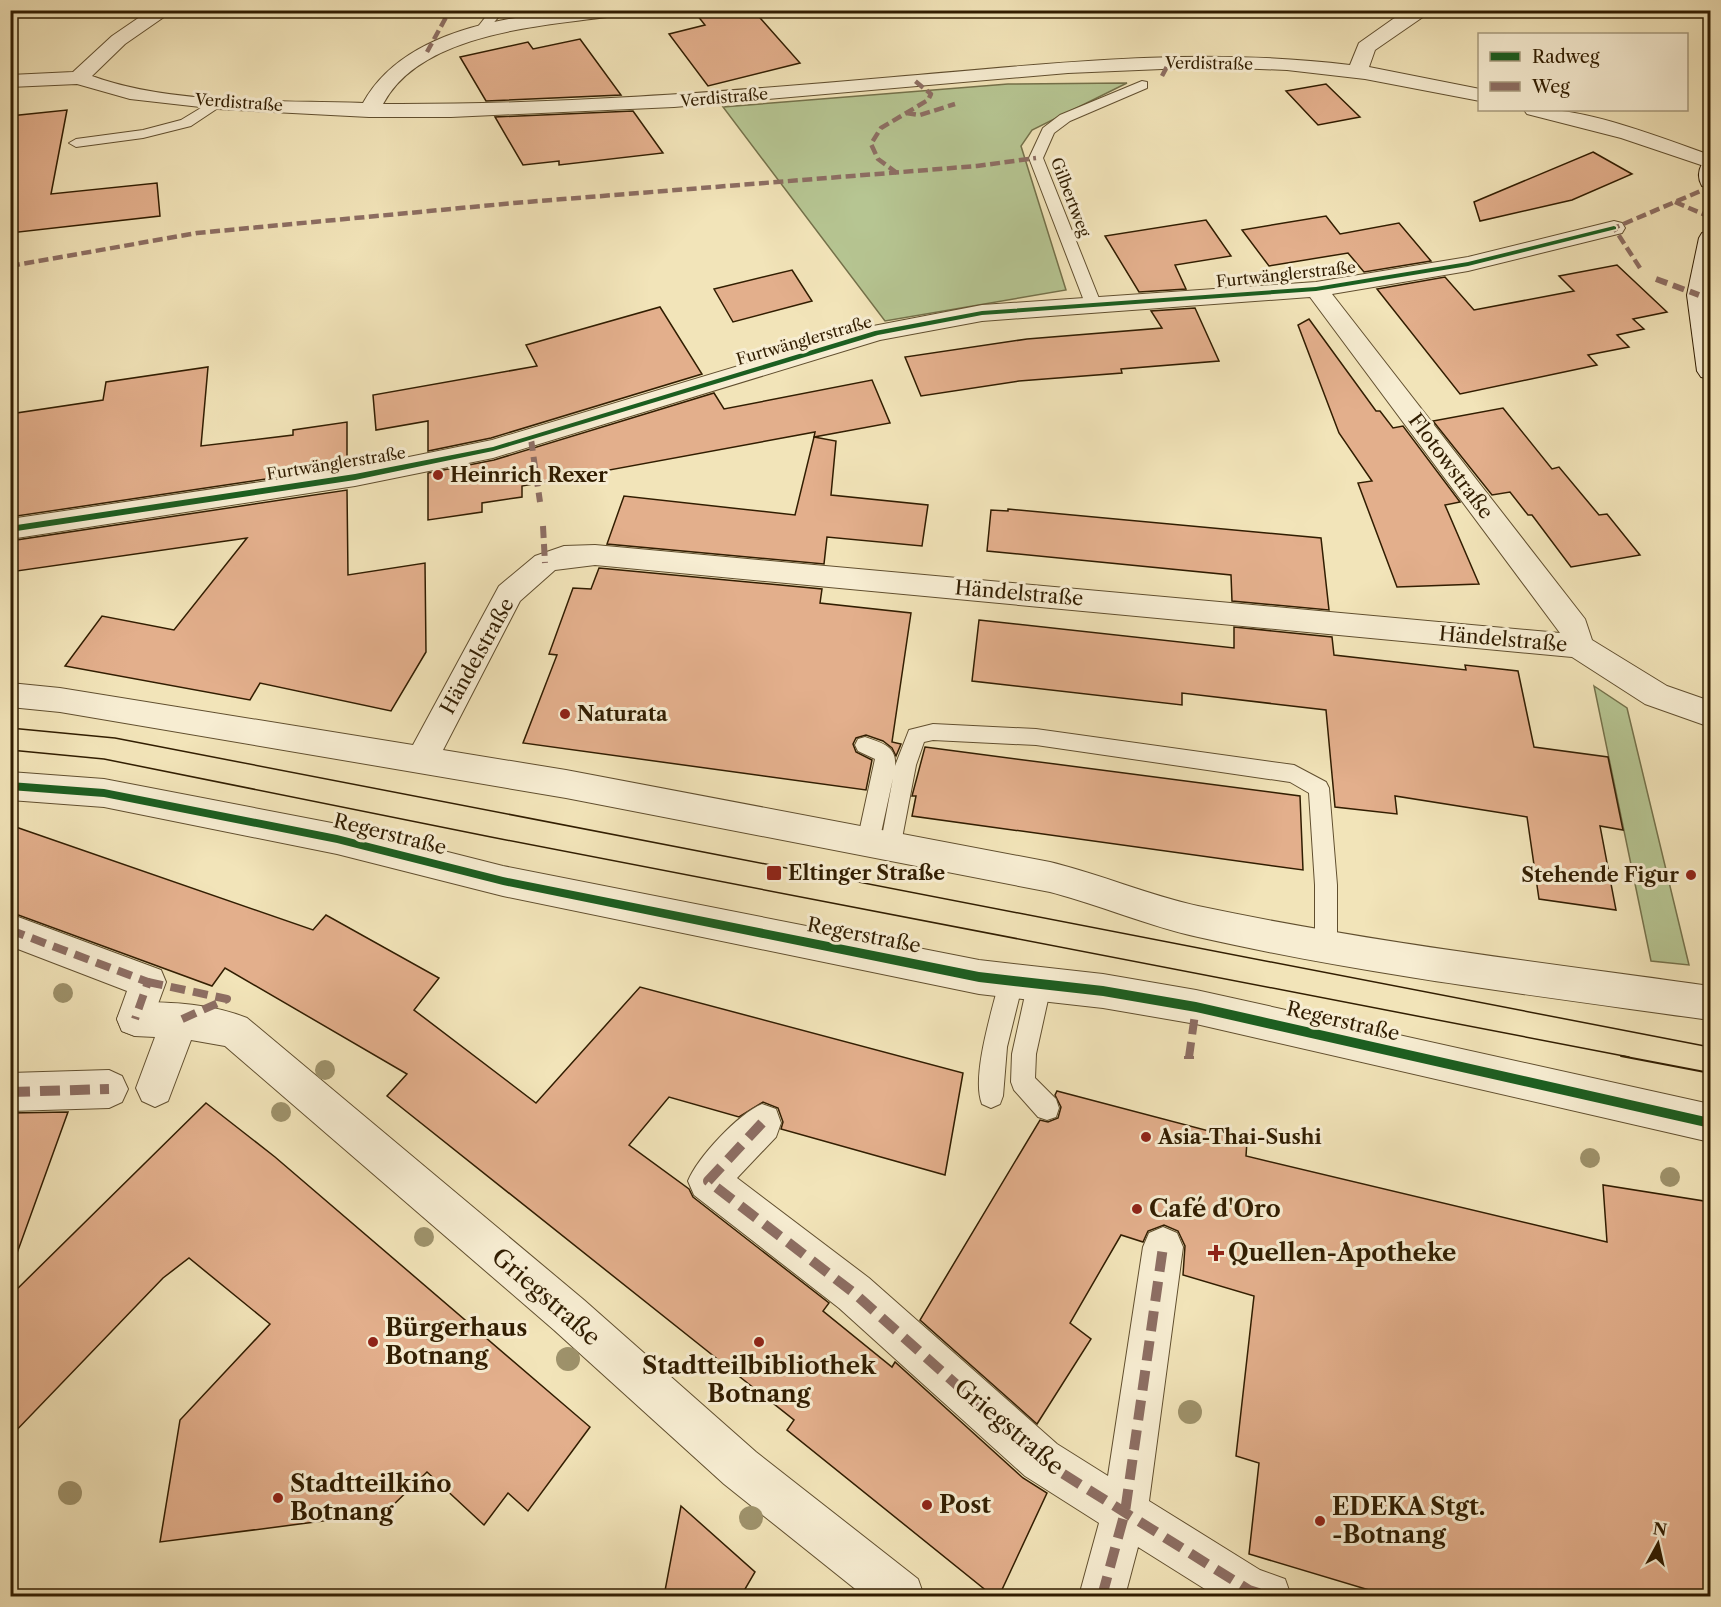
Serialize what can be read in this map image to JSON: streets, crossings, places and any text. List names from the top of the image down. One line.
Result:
{"streets":{"street":["Verdistraße","Furtwänglerstraße","Flotowstraße","Händelstraße","Regerstraße","Griegstraße"],"lane":["Gilbertweg"]},"crossings":[["Gilbertweg","Furtwänglerstraße"],["Furtwänglerstraße","Flotowstraße"],["Flotowstraße","Händelstraße"]],"places":{"other":["Heinrich Rexer","Naturata","Stehende Figur","Asia-Thai-Sushi","Café d'Oro","Bürgerhaus Botnang","Stadtteilbibliothek Botnang","Stadtteilkino Botnang","Post","EDEKA Stgt. -Botnang"],"transit":["Eltinger Straße"],"health":["Quellen-Apotheke"]},"legend":["Radweg","Weg"],"north":"top"}
